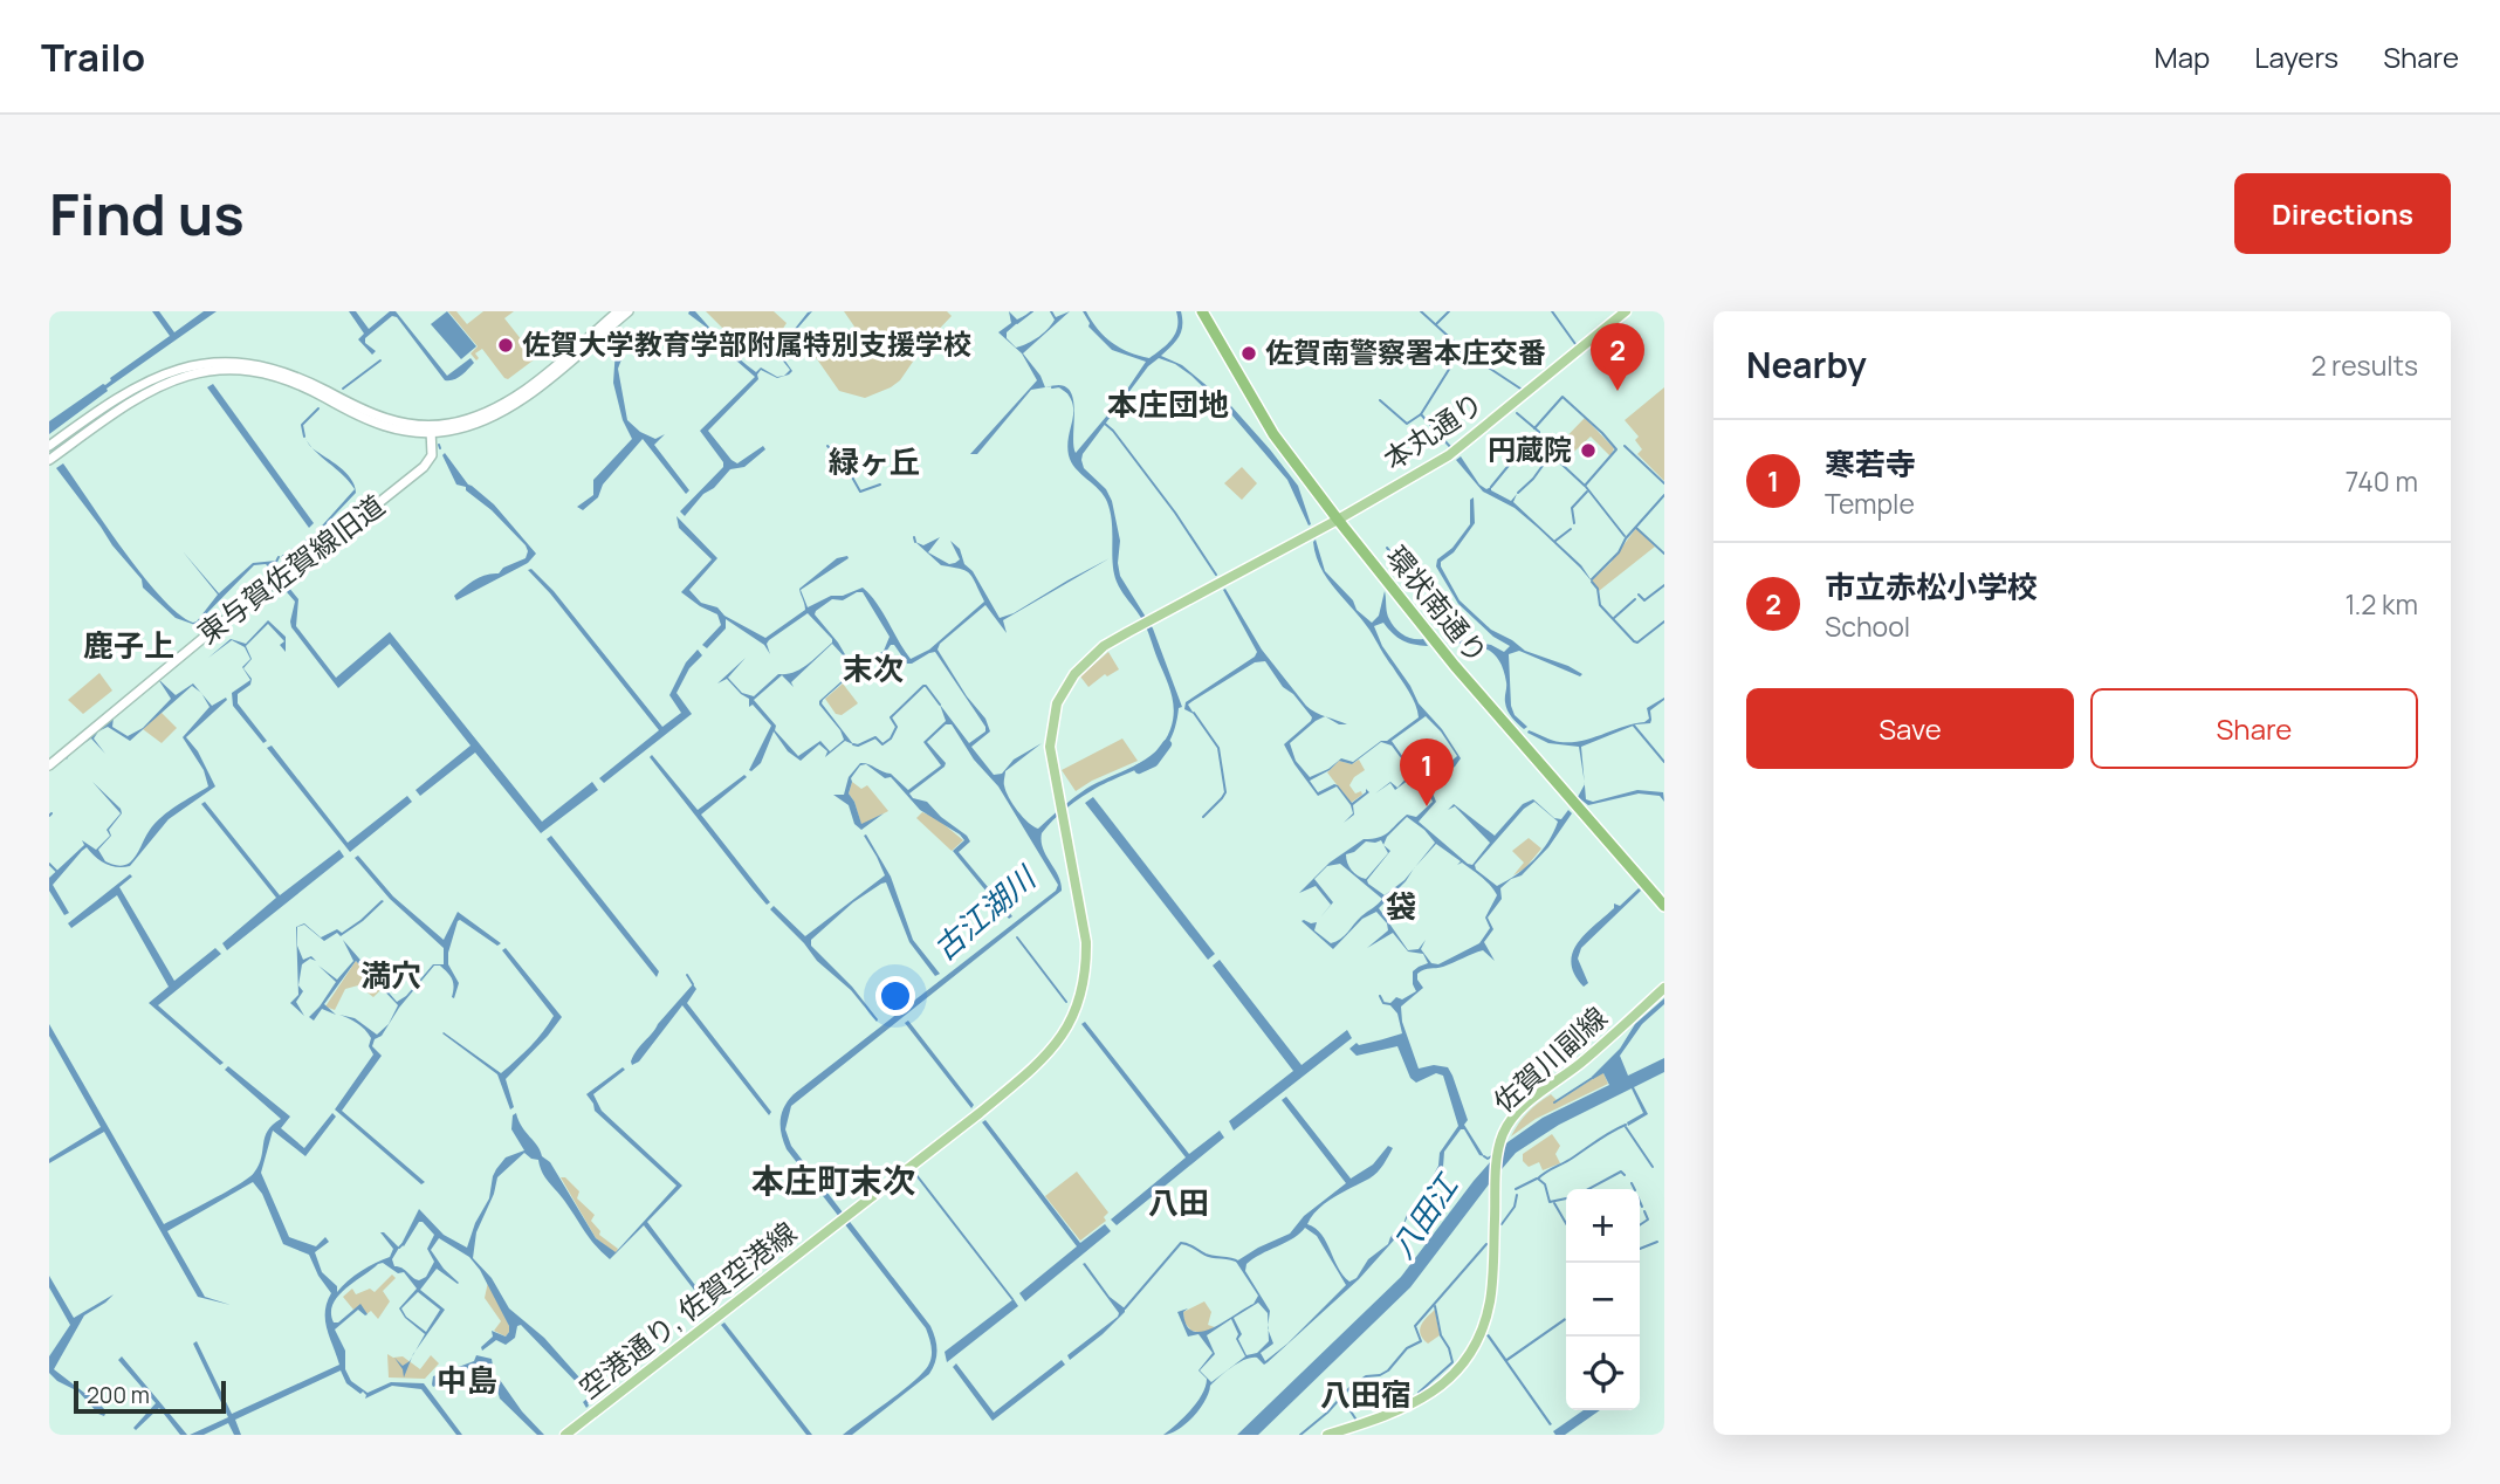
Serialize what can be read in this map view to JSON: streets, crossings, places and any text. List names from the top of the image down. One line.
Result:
{"streets":{"highway":["環状南通り"],"main road":["本丸通り","東与賀佐賀線旧道","佐賀川副線","空港通り, 佐賀空港線"]},"crossings":[["本丸通り","環状南通り"],["本丸通り","空港通り, 佐賀空港線"],["環状南通り","空港通り, 佐賀空港線"]],"districts":["本庄団地","緑ヶ丘","鹿子上","末次","袋","満穴","本庄町末次","八田","中島","八田宿"],"water":["古江湖川","八田江"],"places":["佐賀大学教育学部附属特別支援学校","佐賀南警察署本庄交番","円蔵院"],"scale_bar":"200 m","page":{"header":"Trailo","nav":["Map","Layers","Share"],"buttons":["Directions",["Save","Share"]],"title":"Find us","heading":["Nearby","2 results"],"pins":["2","1"],"list":[{"mark":"1","name":"寒若寺","note":"Temple","value":"740 m"},{"mark":"2","name":"市立赤松小学校","note":"School","value":"1.2 km"}],"map_buttons":["+","−"],"scale":"200 m"}}
